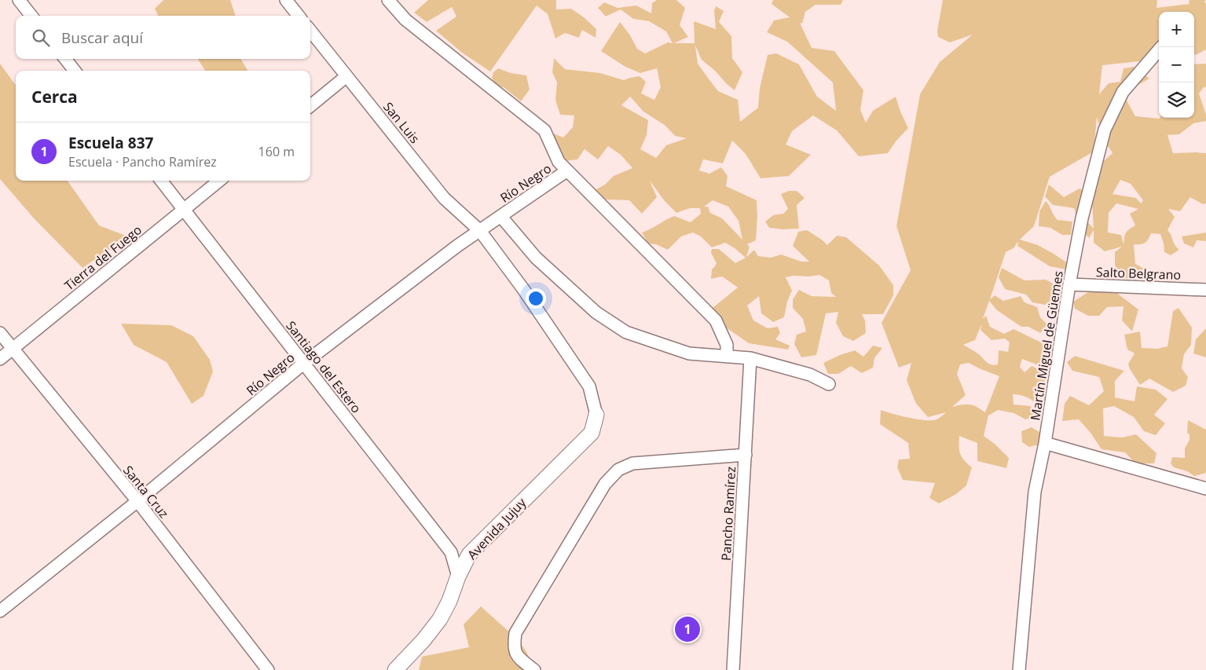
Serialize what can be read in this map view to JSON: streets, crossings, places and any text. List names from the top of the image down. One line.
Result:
{"streets":{"street":["San Luis","Río Negro","Tierra del Fuego","Salto Belgrano","Martín Miguel de Güemes","Santiago del Estero","Santa Cruz","Pancho Ramírez","Avenida Jujuy"]},"crossings":[["San Luis","Río Negro"],["San Luis","Avenida Jujuy"],["Río Negro","Santiago del Estero"],["Río Negro","Santa Cruz"],["Tierra del Fuego","Santiago del Estero"],["Tierra del Fuego","Santa Cruz"],["Salto Belgrano","Martín Miguel de Güemes"],["Santiago del Estero","Avenida Jujuy"]],"page":{"map_buttons":["+","−"],"search":"Buscar aquí","heading":"Cerca","list":[{"mark":"1","name":"Escuela 837","note":"Escuela · Pancho Ramírez","value":"160 m"}],"pins":"1"}}
